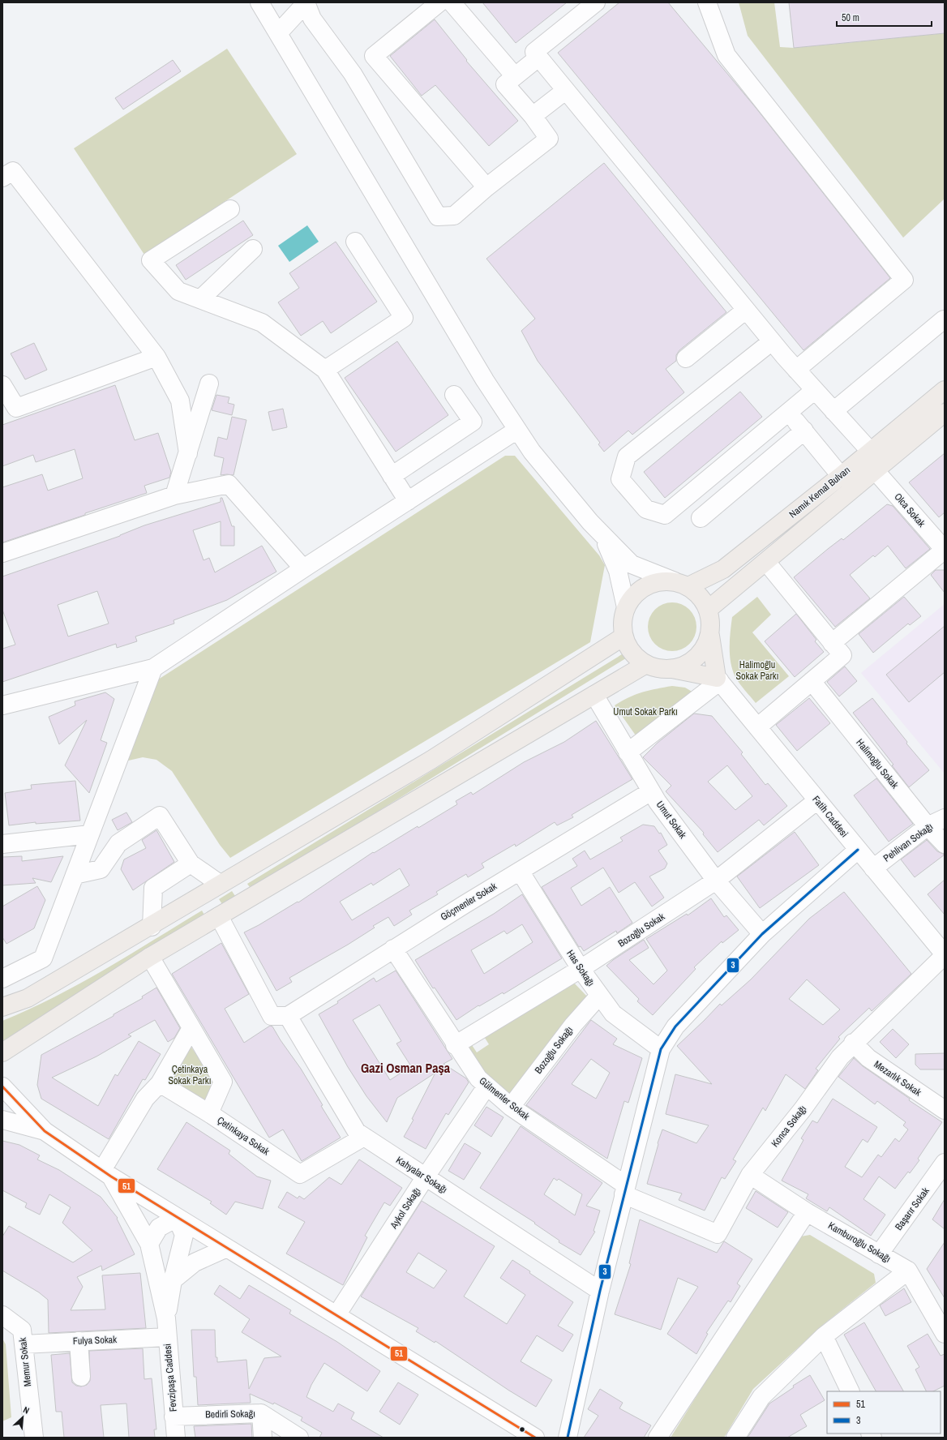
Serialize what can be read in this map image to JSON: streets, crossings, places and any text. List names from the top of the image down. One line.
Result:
{"streets":{"main road":["Namık Kemal Bulvarı"],"street":["Olca Sokak","Halimoğlu Sokak","Fatih Caddesi","Umut Sokak","Pehlivan Sokağı","Göçmenler Sokak","Bozoğlu Sokak","Has Sokağı","Bozoğlu Sokağı","Mezarlık Sokak","Gülmenler Sokak","Konca Sokağı","Çetinkaya Sokak","Kahyalar Sokağı","Aykol Sokağı","Başarır Sokak","Kamburoğlu Sokağı","Fulya Sokak","Memur Sokak","Fevzipaşa Caddesi","Bedirli Sokağı"]},"crossings":[["Namık Kemal Bulvarı","Olca Sokak"],["Halimoğlu Sokak","Pehlivan Sokağı"],["Fatih Caddesi","Pehlivan Sokağı"],["Fatih Caddesi","Bozoğlu Sokak"],["Fatih Caddesi","Konca Sokağı"],["Umut Sokak","Göçmenler Sokak"],["Umut Sokak","Bozoğlu Sokak"],["Göçmenler Sokak","Has Sokağı"],["Göçmenler Sokak","Gülmenler Sokak"],["Göçmenler Sokak","Kahyalar Sokağı"],["Bozoğlu Sokak","Has Sokağı"],["Bozoğlu Sokak","Gülmenler Sokak"],["Has Sokağı","Bozoğlu Sokağı"],["Bozoğlu Sokağı","Gülmenler Sokak"],["Mezarlık Sokak","Konca Sokağı"],["Gülmenler Sokak","Konca Sokağı"],["Gülmenler Sokak","Aykol Sokağı"],["Konca Sokağı","Kamburoğlu Sokağı"],["Çetinkaya Sokak","Kahyalar Sokağı"],["Kahyalar Sokağı","Aykol Sokağı"],["Başarır Sokak","Kamburoğlu Sokağı"],["Fulya Sokak","Memur Sokak"],["Fulya Sokak","Fevzipaşa Caddesi"],["Fevzipaşa Caddesi","Bedirli Sokağı"]],"districts":["Gazi Osman Paşa"],"parks":["Halimoğlu Sokak Parkı","Umut Sokak Parkı","Çetinkaya Sokak Parkı"],"lines":["transit line 3","transit line 51"],"legend":["51","3"],"scale_bar":"50 m","north":"top right"}
